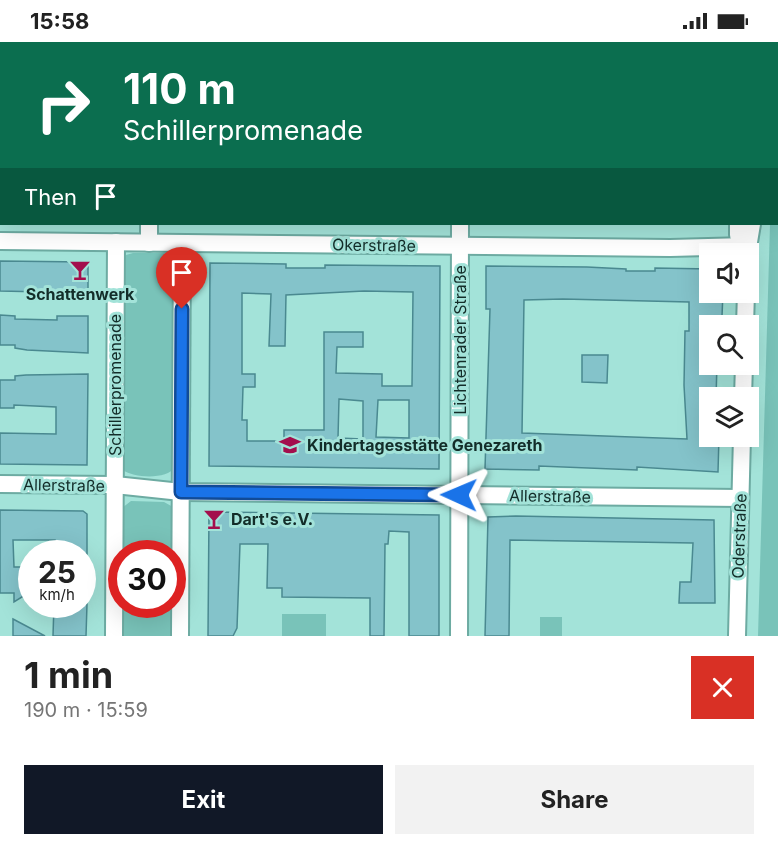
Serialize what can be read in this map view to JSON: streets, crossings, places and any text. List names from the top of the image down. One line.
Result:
{"streets":{"street":["Okerstraße","Lichtenrader Straße","Schillerpromenade","Allerstraße","Oderstraße"]},"crossings":[["Okerstraße","Lichtenrader Straße"],["Okerstraße","Schillerpromenade"],["Lichtenrader Straße","Allerstraße"],["Schillerpromenade","Allerstraße"],["Allerstraße","Oderstraße"]],"places":{"bar":["Schattenwerk","Dart's e.V."],"school or university":["Kindertagesstätte Genezareth"]},"page":{"status":"15:58","turn":["110 m","Schillerpromenade"],"then":"Then","speed":"25 km/h","limit":"30","heading":["1 min","190 m · 15:59"],"buttons":["Exit","Share"]}}
